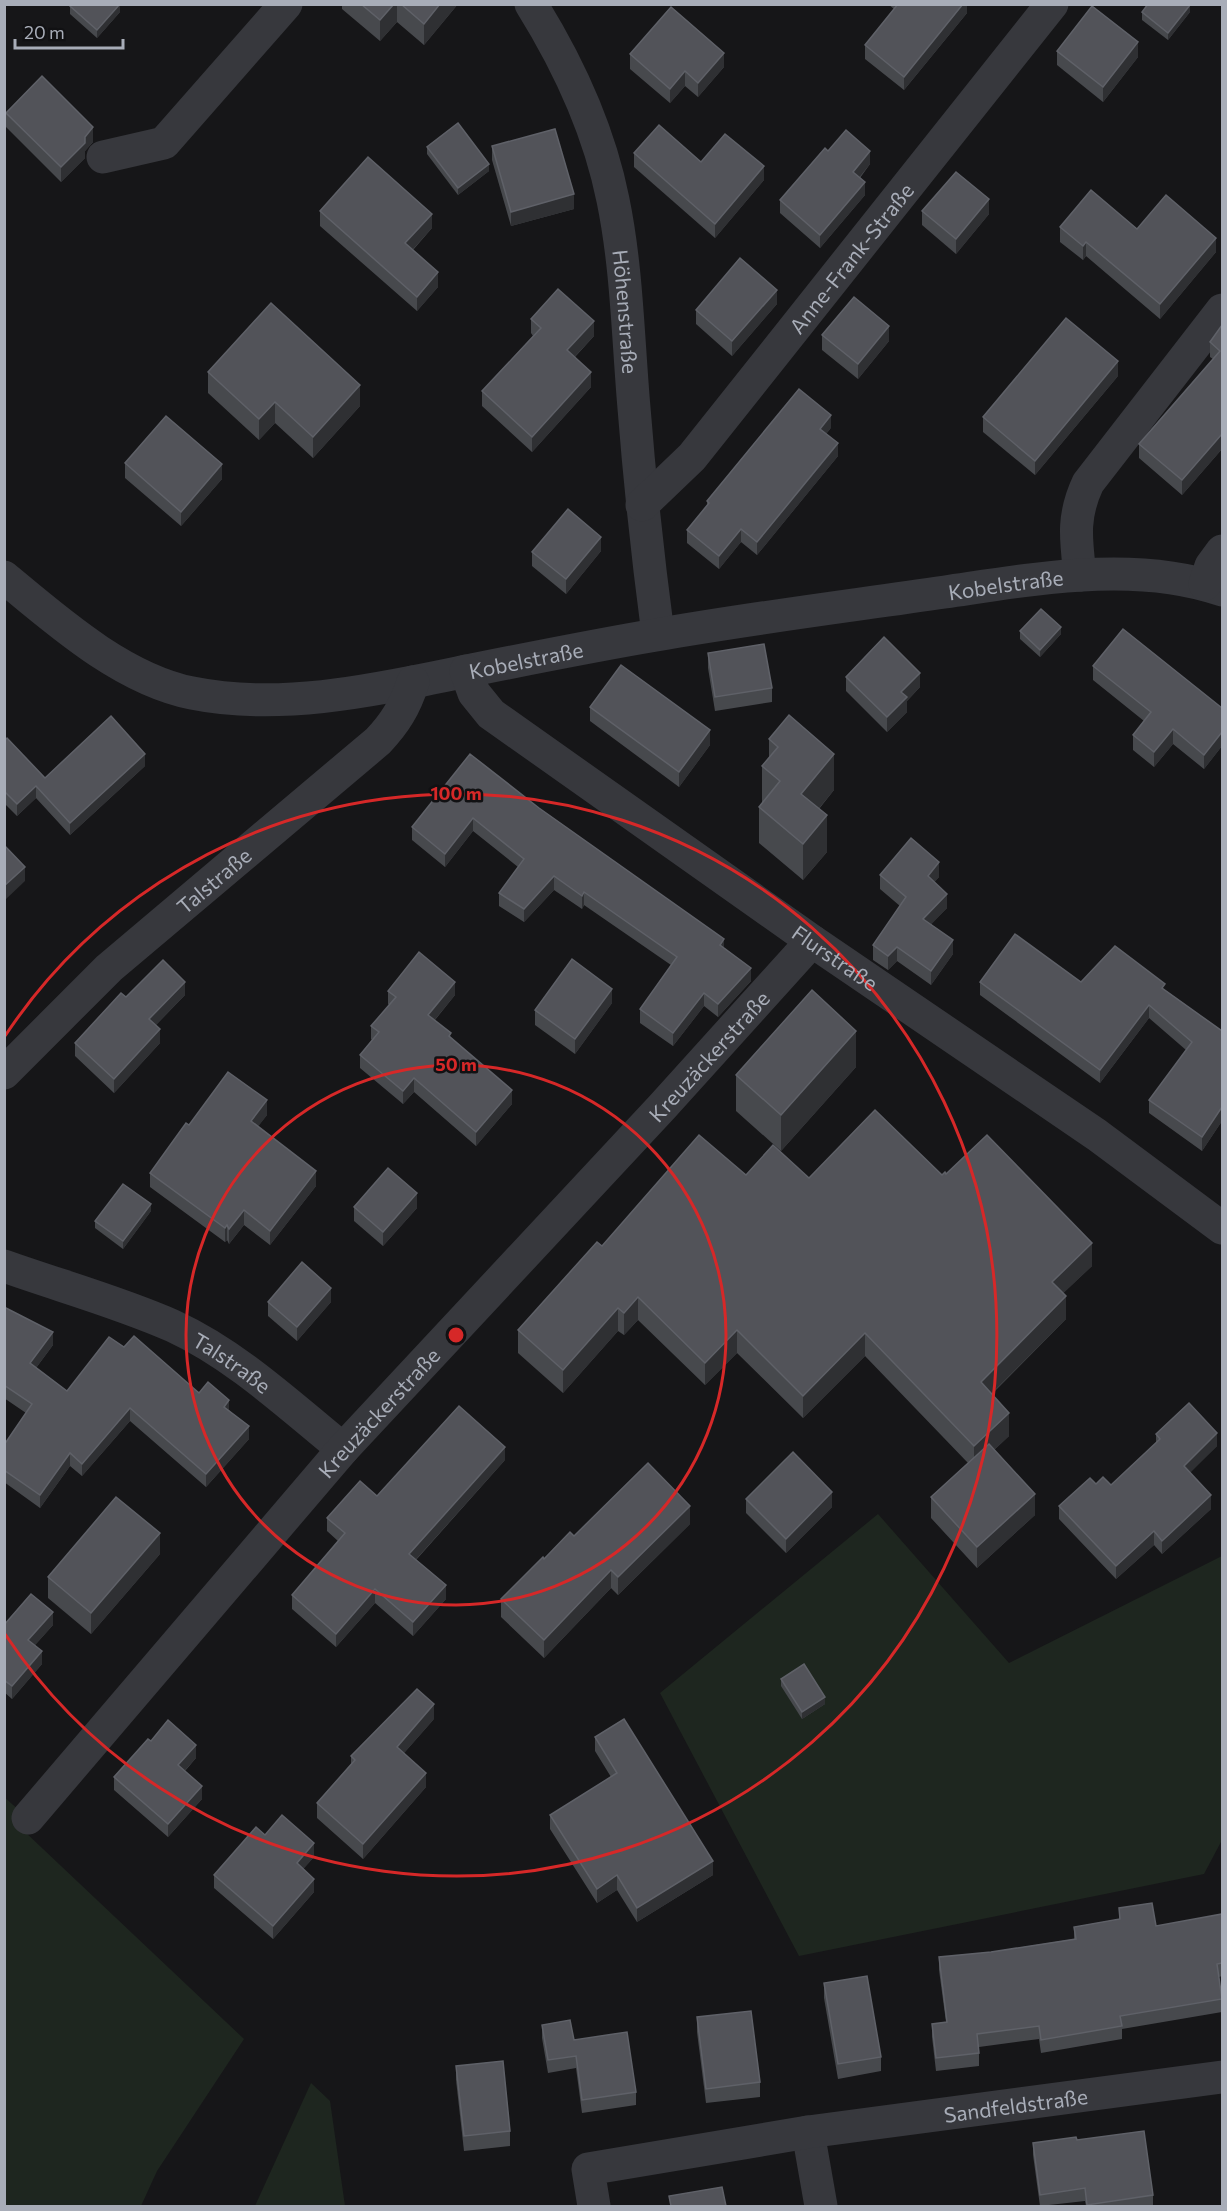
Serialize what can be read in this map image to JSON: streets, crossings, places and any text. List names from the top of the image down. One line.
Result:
{"streets":{"street":["Anne-Frank-Straße","Höhenstraße","Kobelstraße","Talstraße","Flurstraße","Kreuzäckerstraße","Sandfeldstraße"]},"crossings":[["Anne-Frank-Straße","Höhenstraße"],["Höhenstraße","Kobelstraße"],["Kobelstraße","Talstraße"],["Kobelstraße","Flurstraße"],["Talstraße","Kreuzäckerstraße"],["Flurstraße","Kreuzäckerstraße"]],"scale_bar":"20 m","rings":["100 m","50 m"]}
